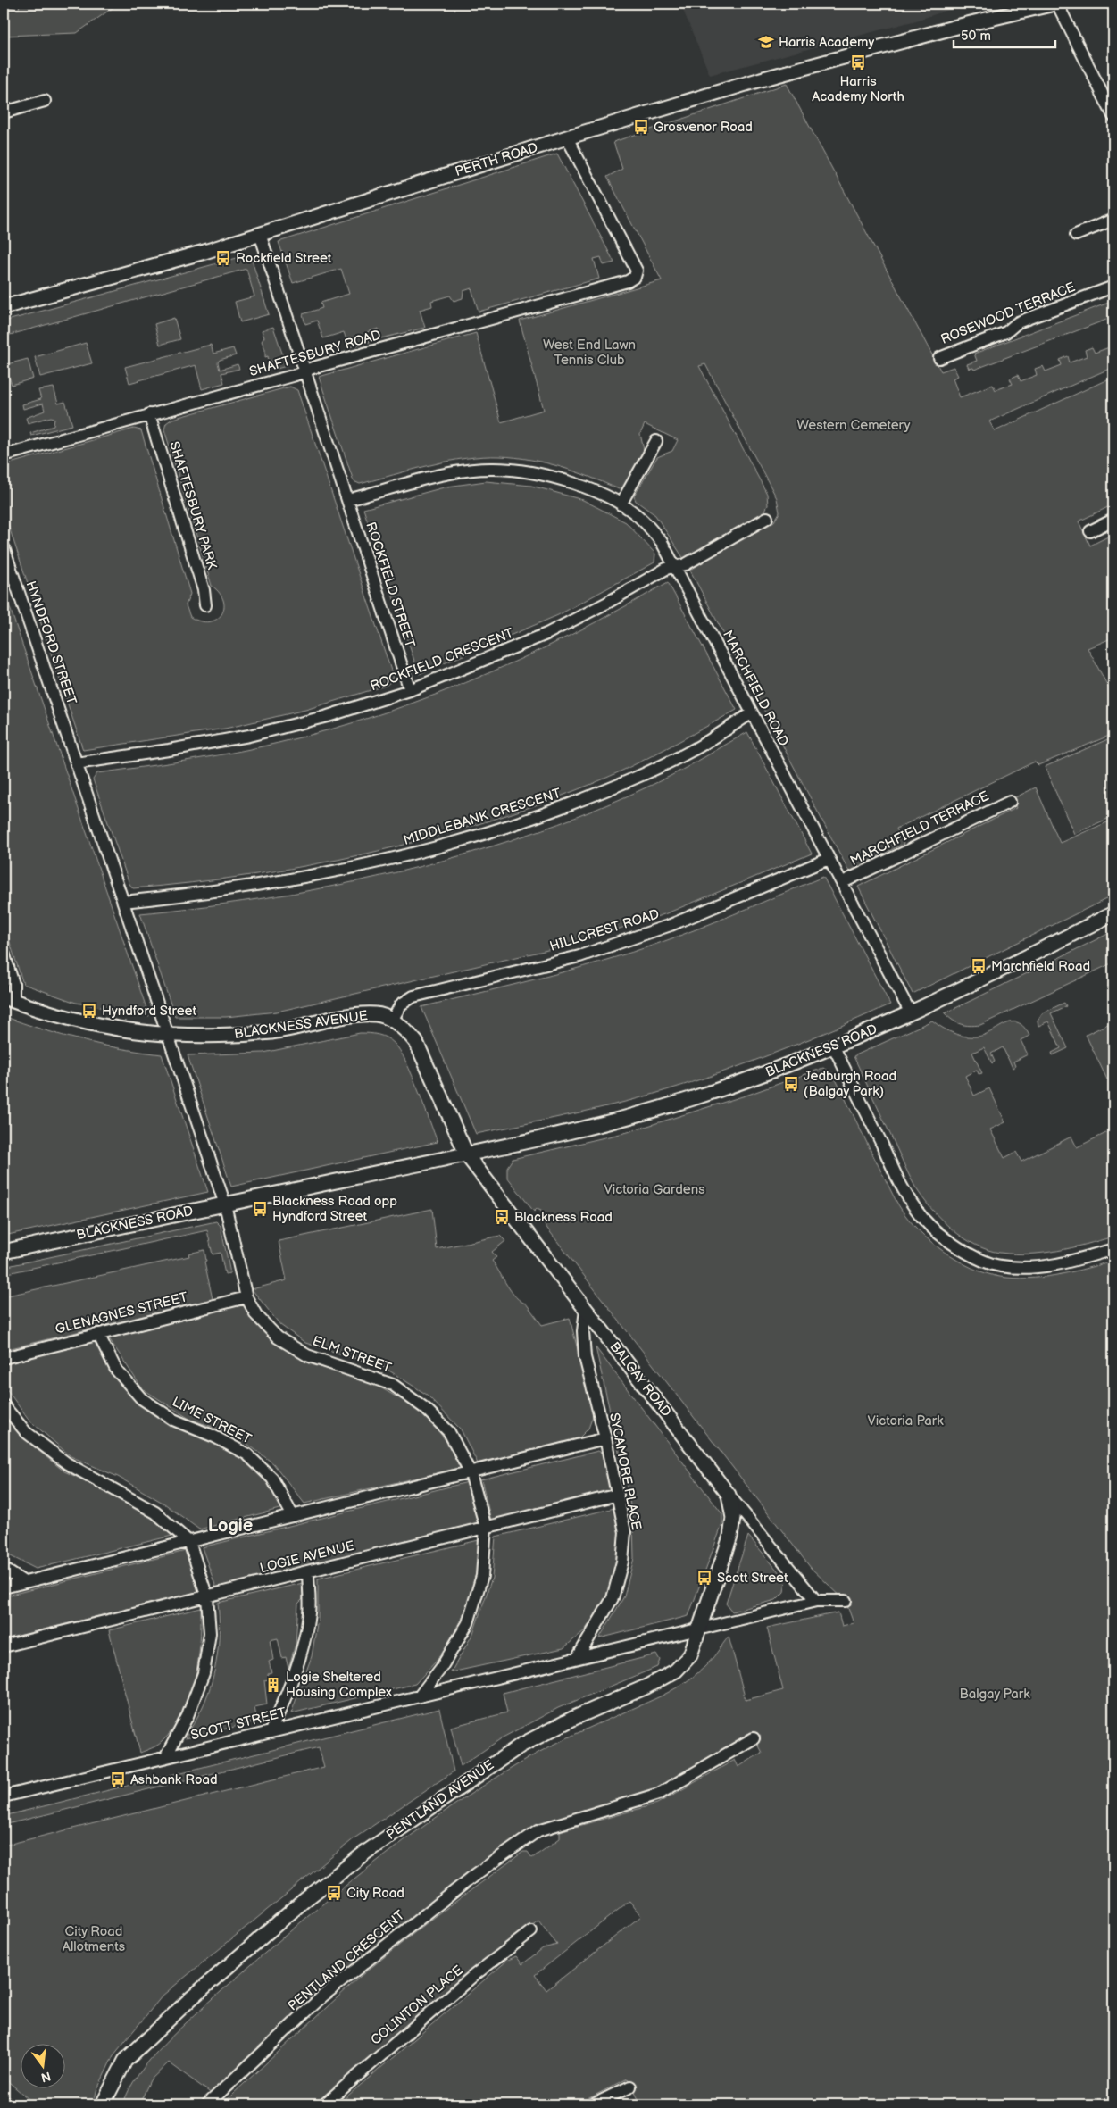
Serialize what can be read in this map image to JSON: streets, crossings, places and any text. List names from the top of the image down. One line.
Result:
{"streets":{"street":["PERTH ROAD","ROSEWOOD TERRACE","SHAFTESBURY ROAD","SHAFTESBURY PARK","ROCKFIELD STREET","HYNDFORD STREET","ROCKFIELD CRESCENT","MARCHFIELD ROAD","MIDDLEBANK CRESCENT","MARCHFIELD TERRACE","HILLCREST ROAD","BLACKNESS AVENUE","BLACKNESS ROAD","GLENAGNES STREET","ELM STREET","BALGAY ROAD","LIME STREET","SYCAMORE PLACE","LOGIE AVENUE","SCOTT STREET","PENTLAND AVENUE","PENTLAND CRESCENT","COLINTON PLACE"]},"crossings":[["PERTH ROAD","SHAFTESBURY ROAD"],["PERTH ROAD","ROCKFIELD STREET"],["SHAFTESBURY ROAD","SHAFTESBURY PARK"],["SHAFTESBURY ROAD","ROCKFIELD STREET"],["ROCKFIELD STREET","ROCKFIELD CRESCENT"],["ROCKFIELD STREET","MARCHFIELD ROAD"],["HYNDFORD STREET","ROCKFIELD CRESCENT"],["HYNDFORD STREET","MIDDLEBANK CRESCENT"],["HYNDFORD STREET","BLACKNESS AVENUE"],["HYNDFORD STREET","BLACKNESS ROAD"],["HYNDFORD STREET","ELM STREET"],["ROCKFIELD CRESCENT","MARCHFIELD ROAD"],["MARCHFIELD ROAD","MIDDLEBANK CRESCENT"],["MARCHFIELD ROAD","MARCHFIELD TERRACE"],["MARCHFIELD ROAD","HILLCREST ROAD"],["MARCHFIELD ROAD","BLACKNESS ROAD"],["HILLCREST ROAD","BLACKNESS AVENUE"],["BLACKNESS AVENUE","BLACKNESS ROAD"],["BLACKNESS AVENUE","BALGAY ROAD"],["BLACKNESS ROAD","ELM STREET"],["BLACKNESS ROAD","BALGAY ROAD"],["GLENAGNES STREET","ELM STREET"],["GLENAGNES STREET","LIME STREET"],["ELM STREET","LOGIE AVENUE"],["ELM STREET","SCOTT STREET"],["BALGAY ROAD","SYCAMORE PLACE"],["BALGAY ROAD","SCOTT STREET"],["BALGAY ROAD","PENTLAND AVENUE"],["SYCAMORE PLACE","LOGIE AVENUE"],["SYCAMORE PLACE","SCOTT STREET"],["SCOTT STREET","PENTLAND AVENUE"]],"districts":["Logie"],"parks":["West End Lawn Tennis Club","Western Cemetery","Victoria Gardens","Victoria Park","Balgay Park","City Road Allotments"],"places":{"school or university":["Harris Academy"],"bus stop":["Harris Academy North","Grosvenor Road","Rockfield Street","Marchfield Road","Hyndford Street","Jedburgh Road (Balgay Park)","Blackness Road opp Hyndford Street","Blackness Road","Scott Street","Ashbank Road","City Road"],"building":["Logie Sheltered Housing Complex"]},"scale_bar":"50 m","north":"bottom"}
